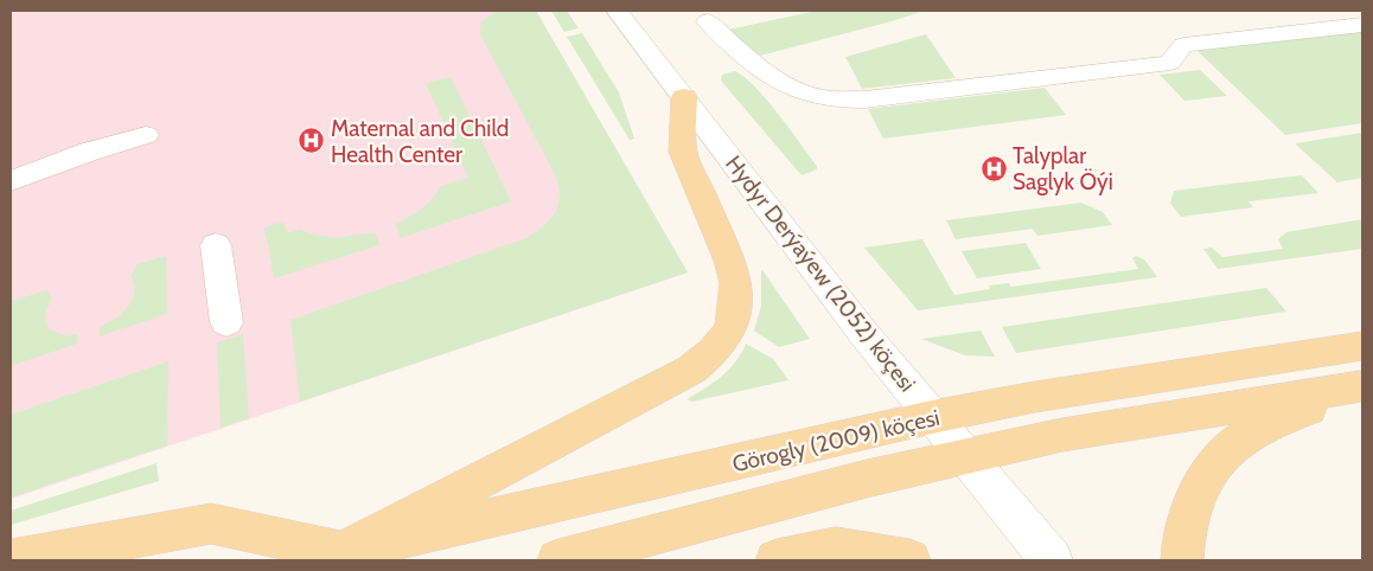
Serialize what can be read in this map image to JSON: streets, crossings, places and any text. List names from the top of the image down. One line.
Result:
{"streets":{"main road":["Görogly (2009) köçesi"],"street":["Hydyr Derýaýew (2052) köçesi"]},"crossings":[["Hydyr Derýaýew (2052) köçesi","Görogly (2009) köçesi"]],"places":{"hospital":["Maternal and Child Health Center","Talyplar Saglyk Öýi"]}}
